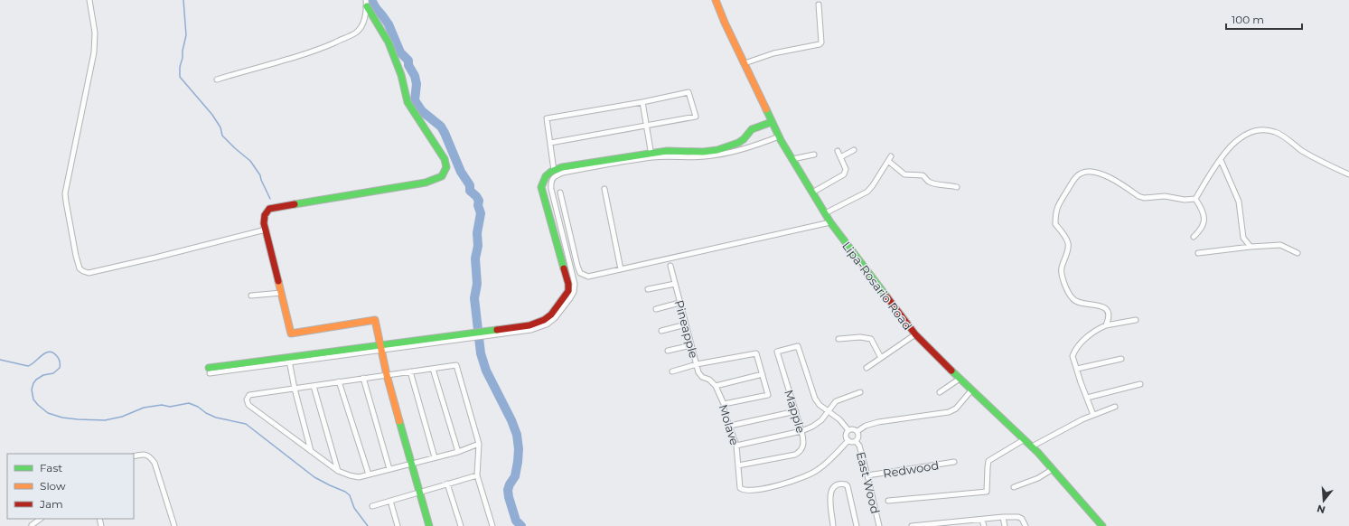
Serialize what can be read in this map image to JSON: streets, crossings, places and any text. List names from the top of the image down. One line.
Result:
{"streets":{"street":["Lipa-Rosario Road","Pineapple","Mapple","Molave","Redwood","East Wood"]},"crossings":[["Pineapple","Molave"],["Mapple","Molave"],["Molave","East Wood"],["Redwood","East Wood"]],"legend":["Fast","Slow","Jam"],"scale_bar":"100 m","north":"bottom"}
